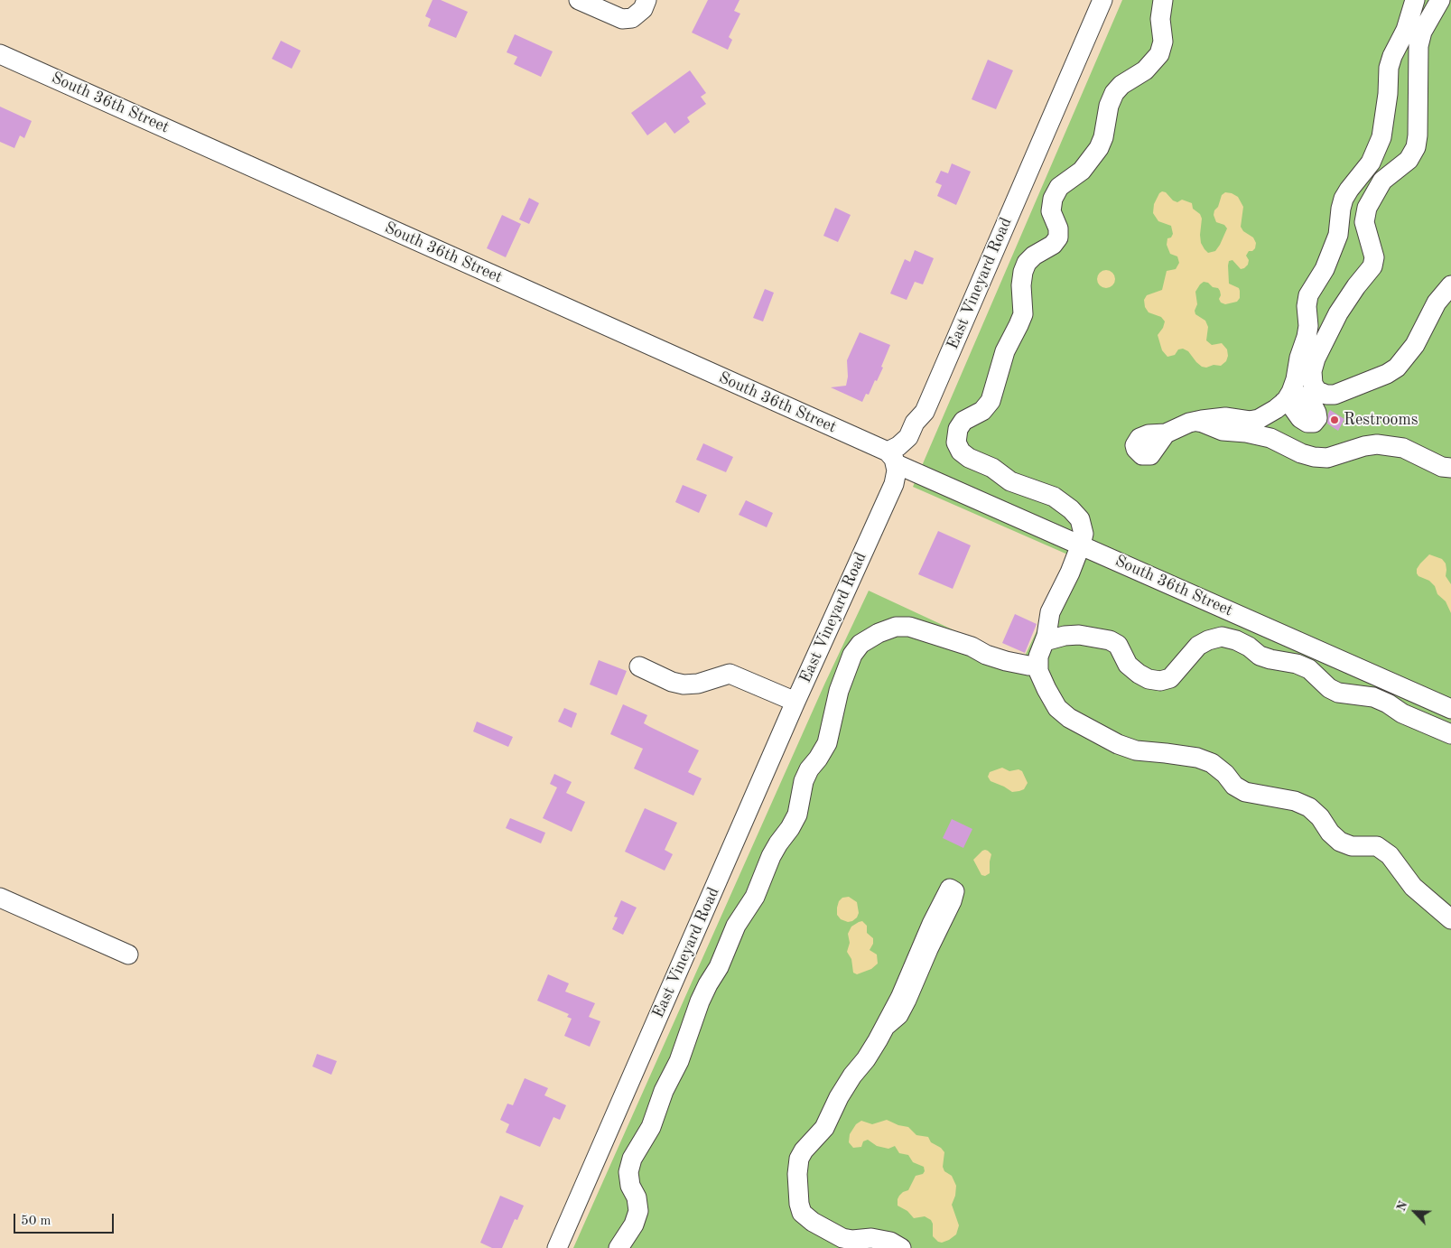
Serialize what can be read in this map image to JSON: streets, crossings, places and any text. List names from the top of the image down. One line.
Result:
{"streets":{"street":["South 36th Street","East Vineyard Road"]},"crossings":[["South 36th Street","East Vineyard Road"]],"places":["Restrooms"],"scale_bar":"50 m","north":"top left"}
